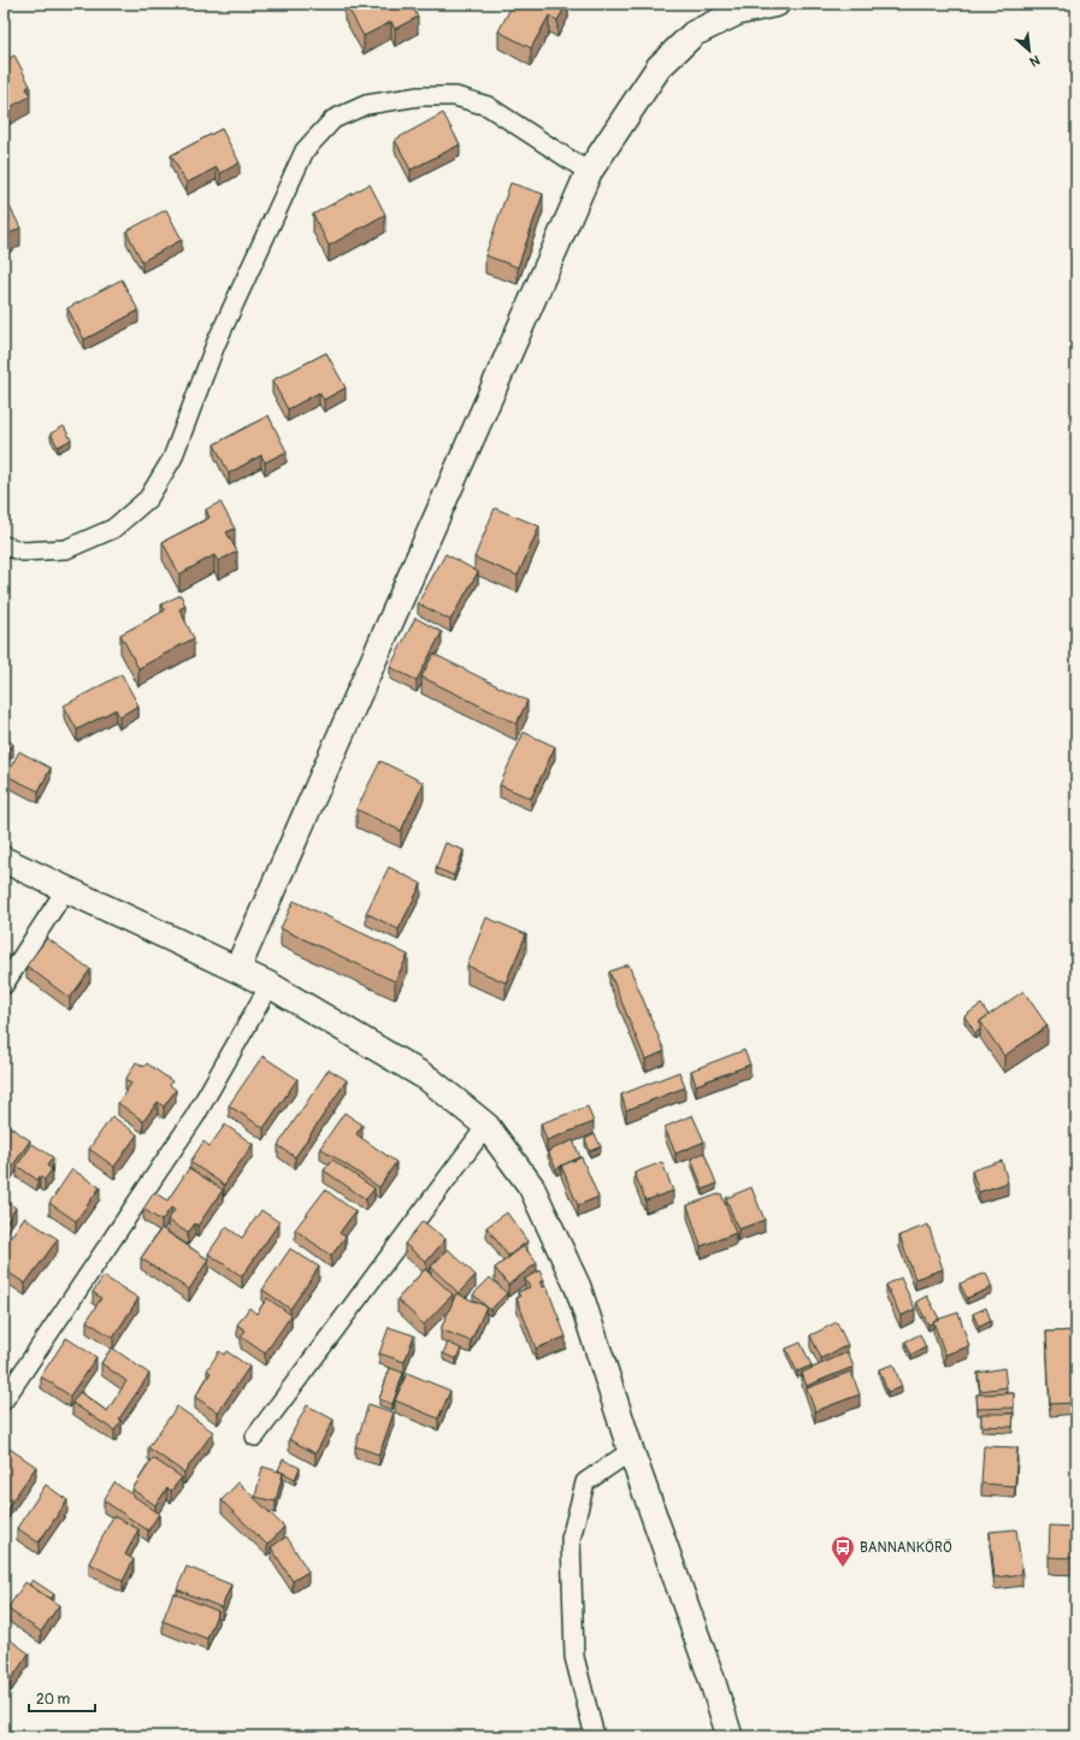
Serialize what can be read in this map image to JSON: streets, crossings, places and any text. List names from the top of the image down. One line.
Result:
{"places":{"bus stop":["BANNANKÖRÖ"]},"scale_bar":"20 m","north":"bottom right"}
